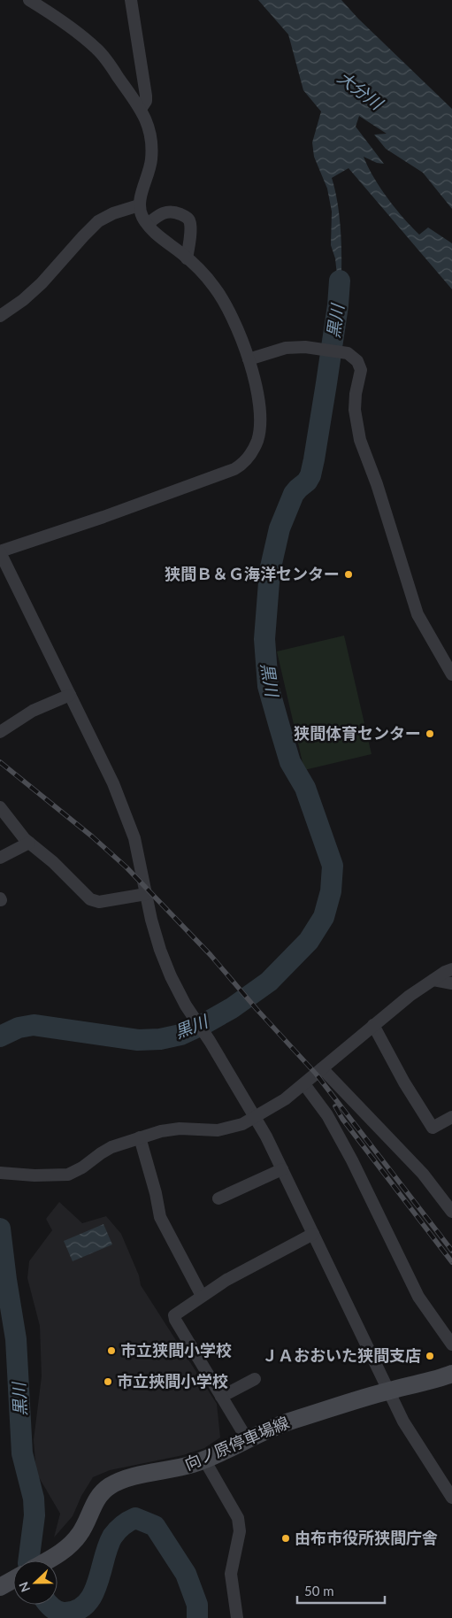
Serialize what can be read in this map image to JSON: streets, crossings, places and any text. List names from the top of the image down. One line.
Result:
{"streets":{"main road":["向ノ原停車場線"]},"water":["大分川","黒川"],"places":["狭間Ｂ＆Ｇ海洋センター","狭間体育センター","市立狭間小学校","ＪＡおおいた狭間支店","市立挾間小学校","由布市役所狭間庁舎"],"scale_bar":"50 m","north":"left"}
